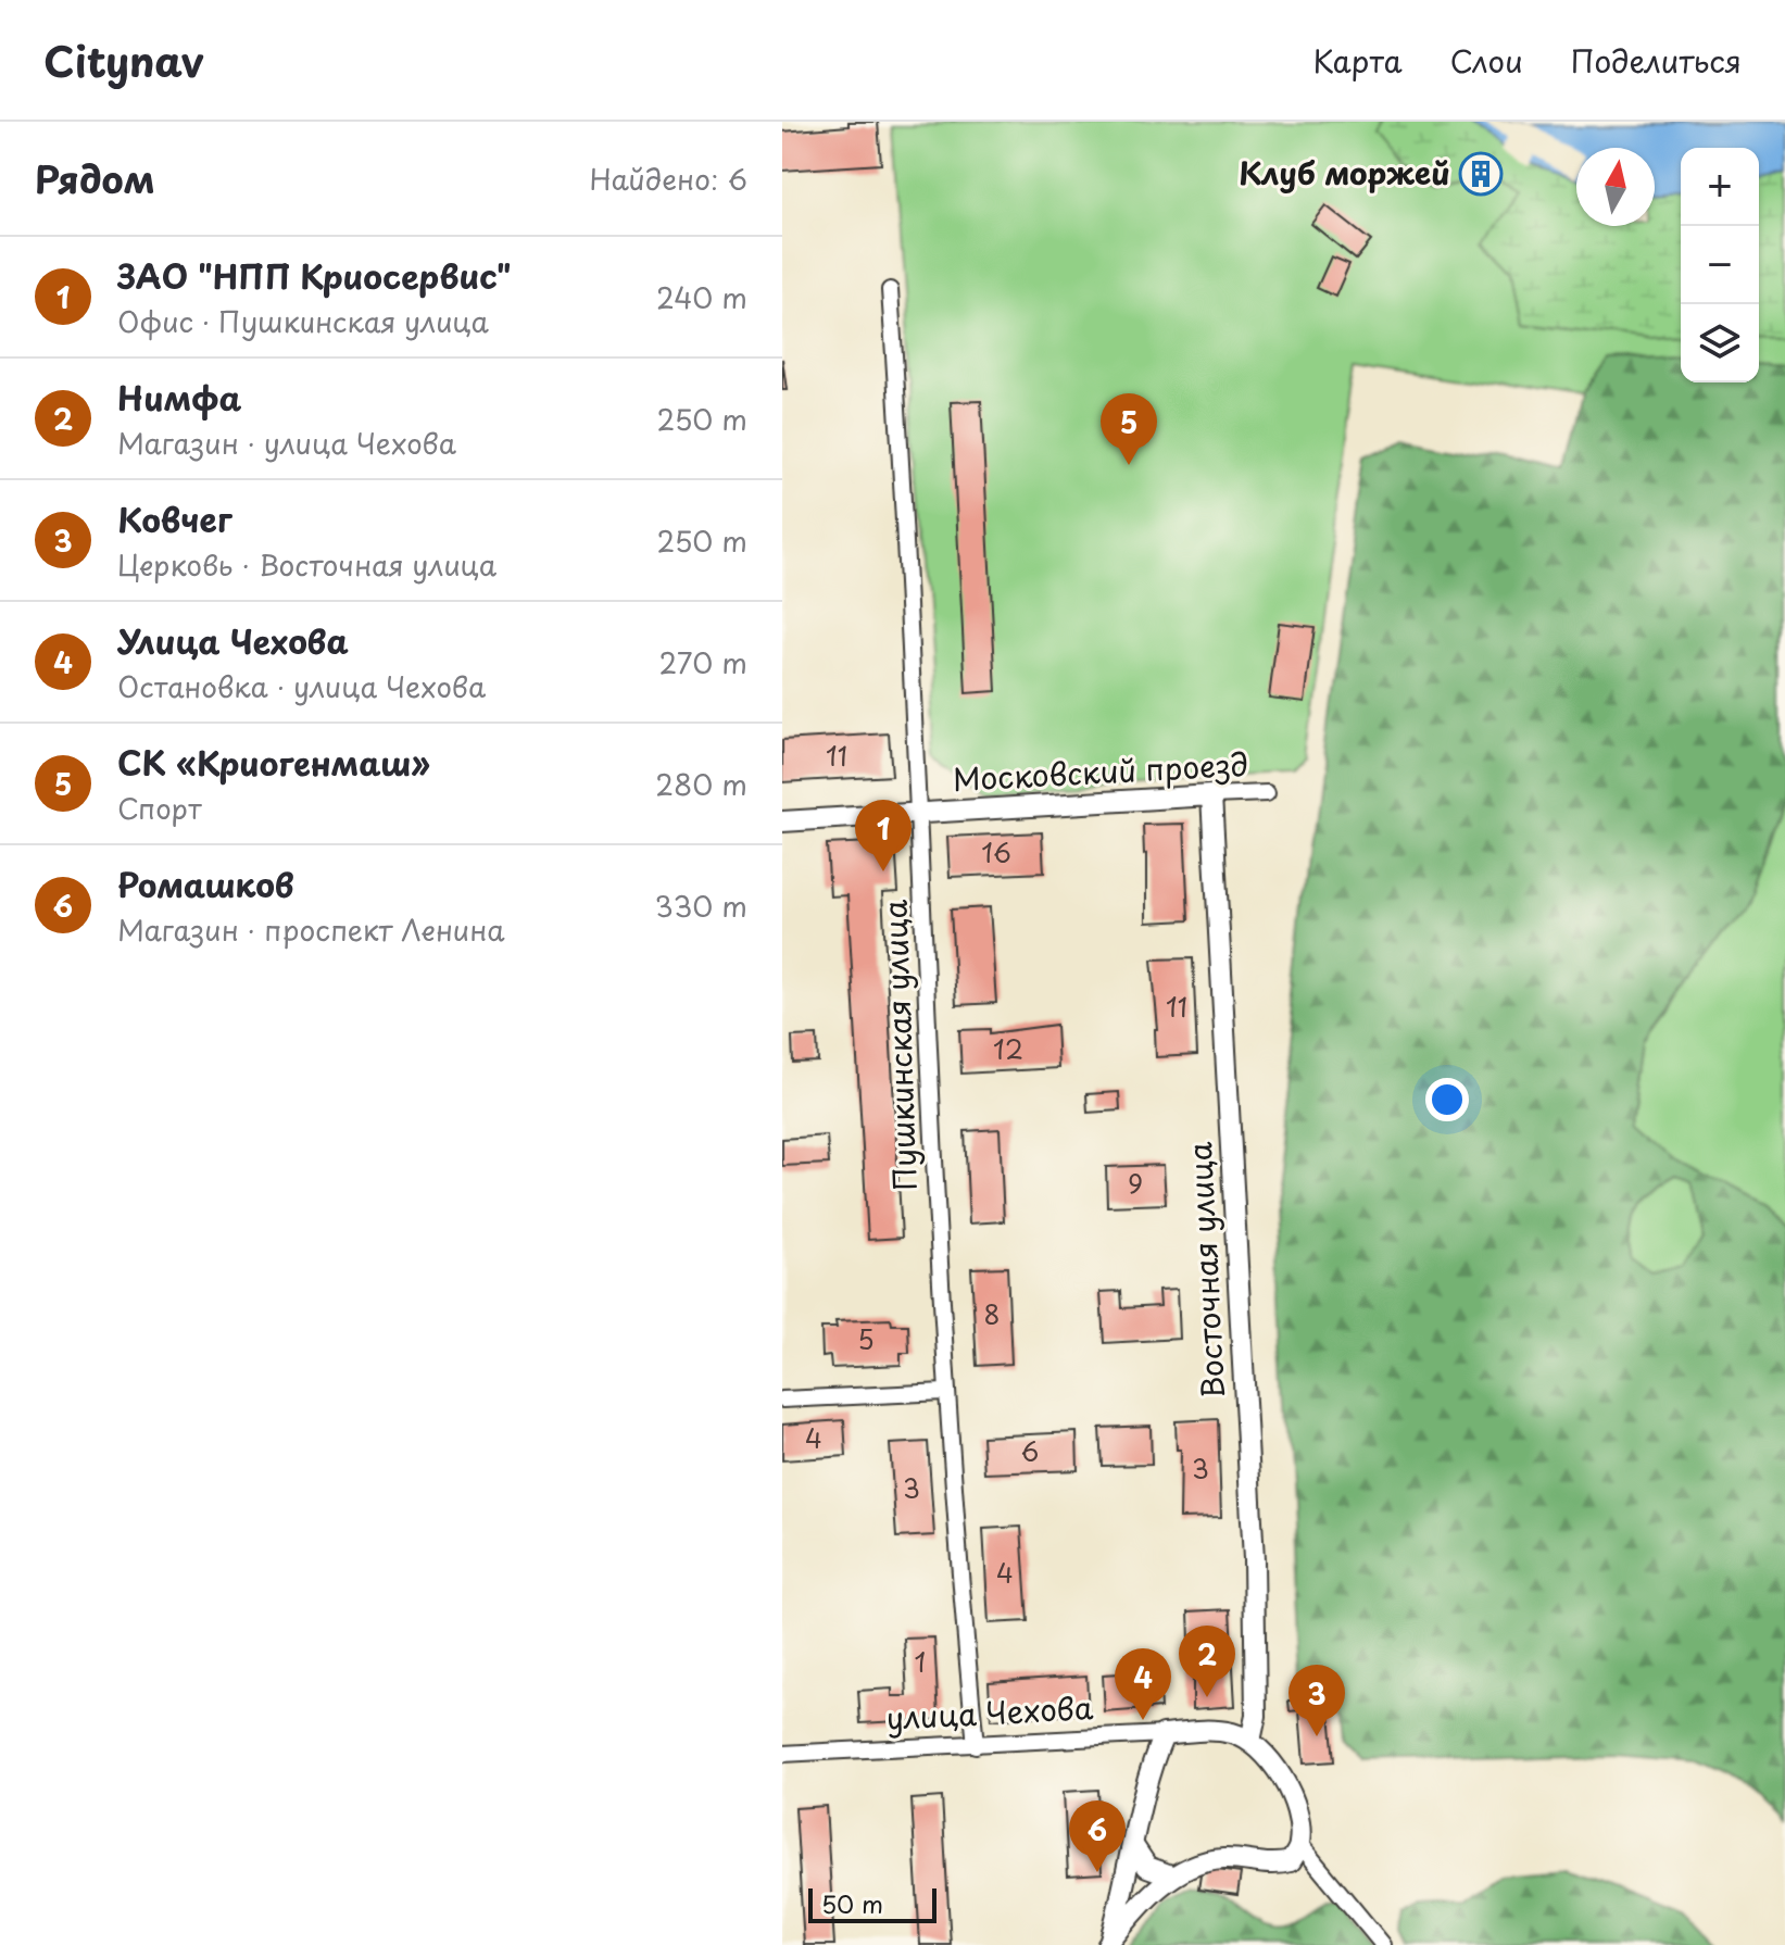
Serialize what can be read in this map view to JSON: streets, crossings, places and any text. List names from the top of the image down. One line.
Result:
{"streets":{"street":["Московский проезд","Пушкинская улица","Восточная улица","улица Чехова"]},"crossings":[["Московский проезд","Пушкинская улица"],["Московский проезд","Восточная улица"],["Пушкинская улица","улица Чехова"],["Восточная улица","улица Чехова"]],"places":{"building":["Клуб моржей"]},"house_numbers":["11","16","11","12","9","8","5","4","6","3","3","4","1"],"scale_bar":"50 m","north":"top","page":{"header":"Citynav","nav":["Карта","Слои","Поделиться"],"heading":["Рядом","Найдено: 6"],"map_buttons":["+","−"],"list":[{"mark":"1","name":"ЗАО \"НПП Криосервис\"","note":"Офис · Пушкинская улица","value":"240 m"},{"mark":"2","name":"Нимфа","note":"Магазин · улица Чехова","value":"250 m"},{"mark":"3","name":"Ковчег","note":"Церковь · Восточная улица","value":"250 m"},{"mark":"4","name":"Улица Чехова","note":"Остановка · улица Чехова","value":"270 m"},{"mark":"5","name":"СК «Криогенмаш»","note":"Спорт","value":"280 m"},{"mark":"6","name":"Ромашков","note":"Магазин · проспект Ленина","value":"330 m"}],"pins":["5","1","2","4","3","6"],"scale":"50 m"}}
